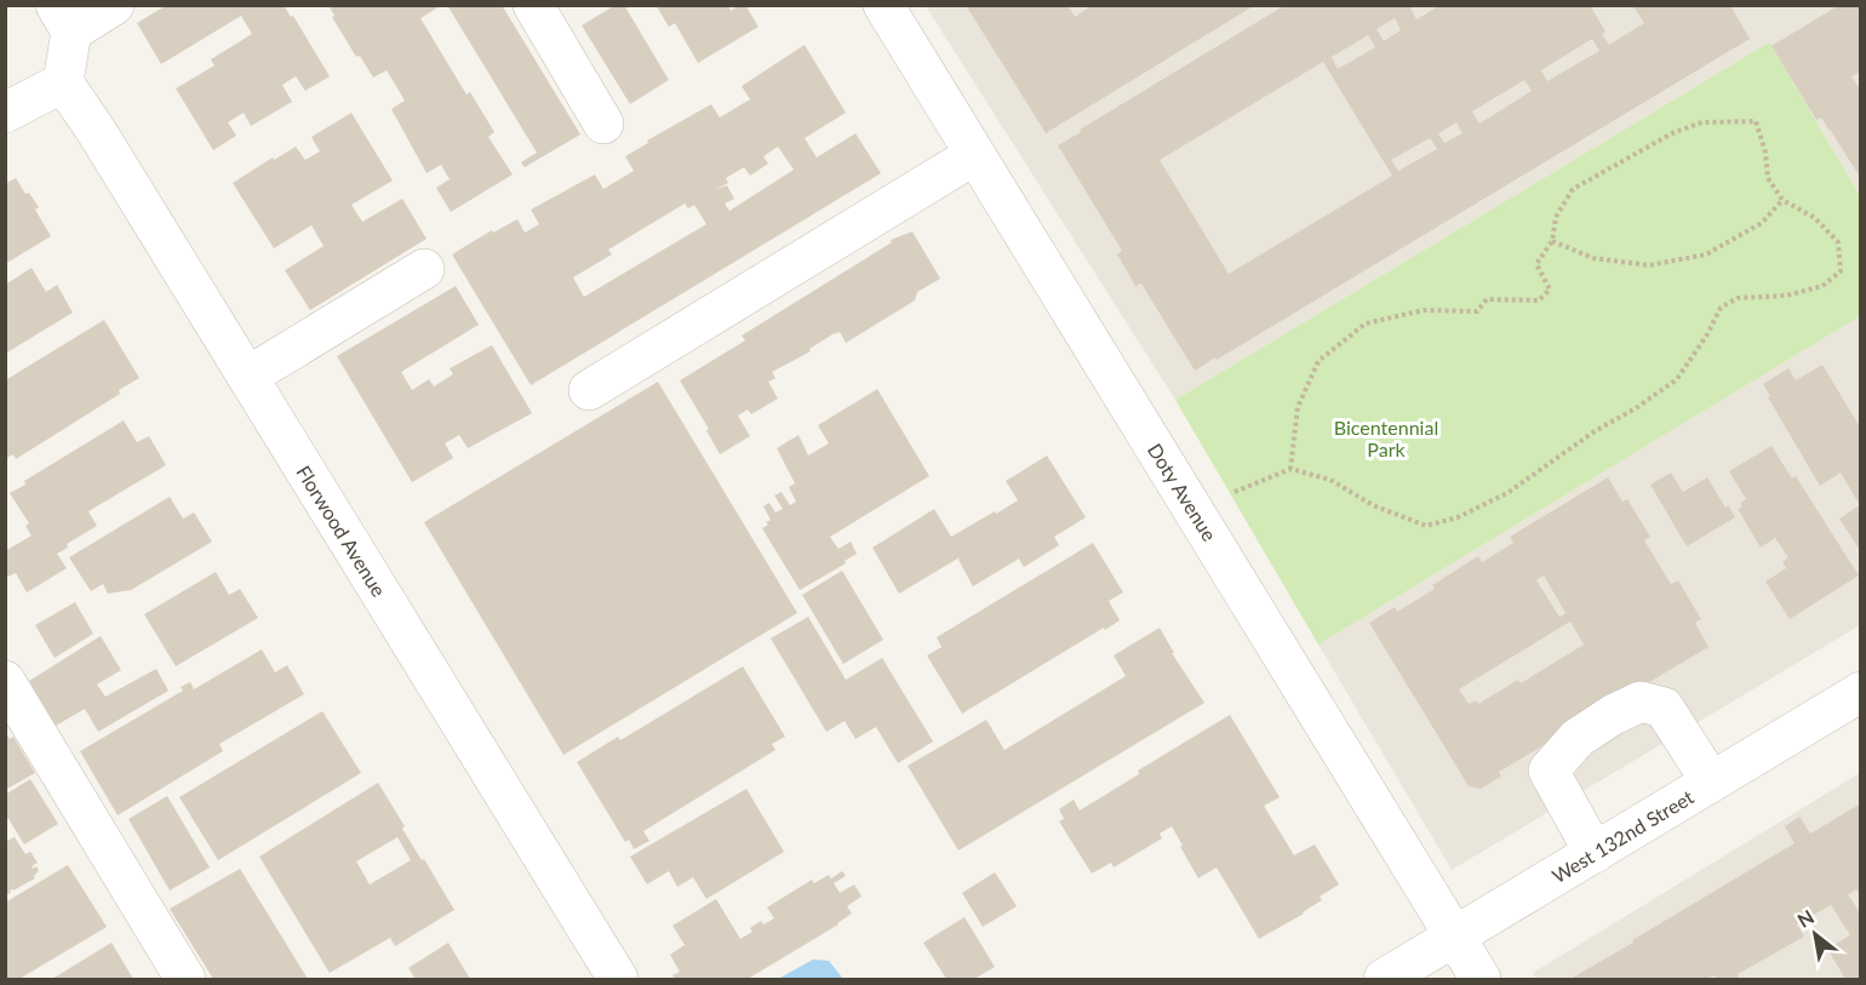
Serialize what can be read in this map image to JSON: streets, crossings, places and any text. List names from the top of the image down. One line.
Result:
{"streets":{"street":["Doty Avenue","Florwood Avenue","West 132nd Street"]},"crossings":[["Doty Avenue","West 132nd Street"]],"parks":["Bicentennial Park"],"north":"top left"}
